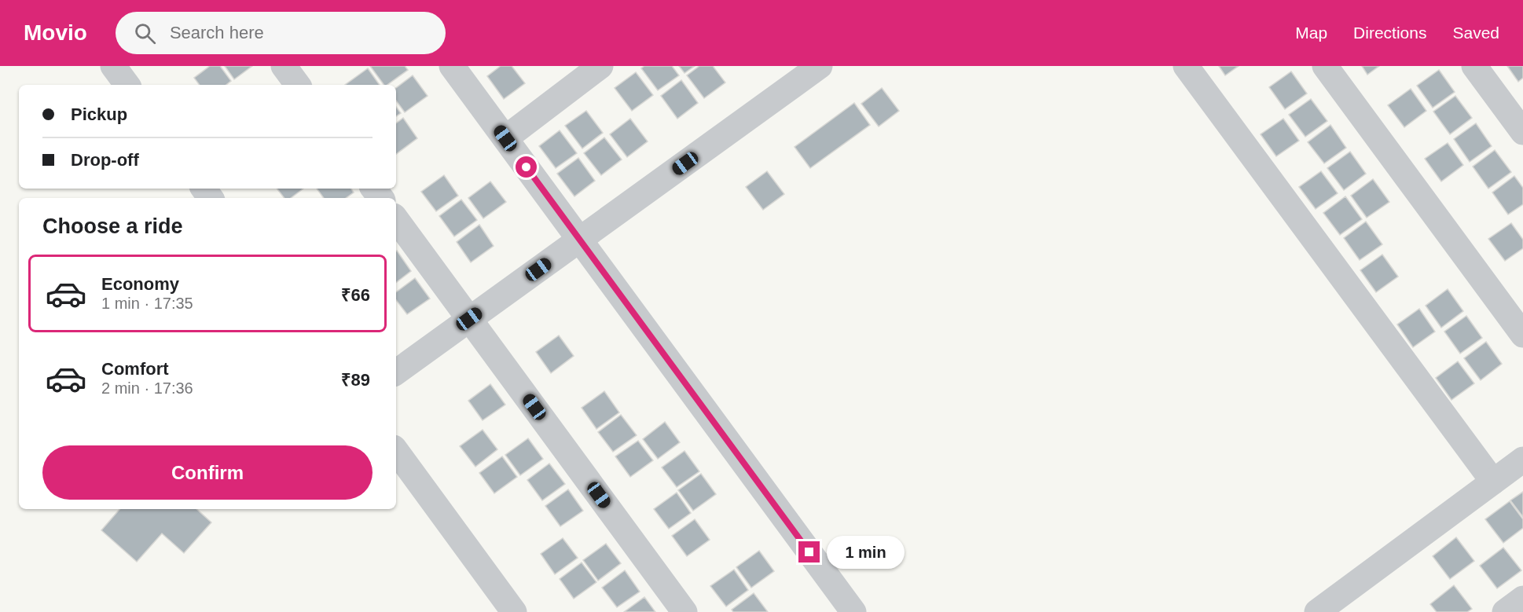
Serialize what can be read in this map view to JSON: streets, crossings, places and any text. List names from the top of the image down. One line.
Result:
{"page":{"header":"Movio","search":"Search here","nav":["Map","Directions","Saved"],"banner":["Pickup","Drop-off"],"heading":"Choose a ride","list":[{"name":"Economy","note":"1 min · 17:35","value":"₹66"},{"name":"Comfort","note":"2 min · 17:36","value":"₹89"}],"buttons":"Confirm","bubble":"1 min"}}
